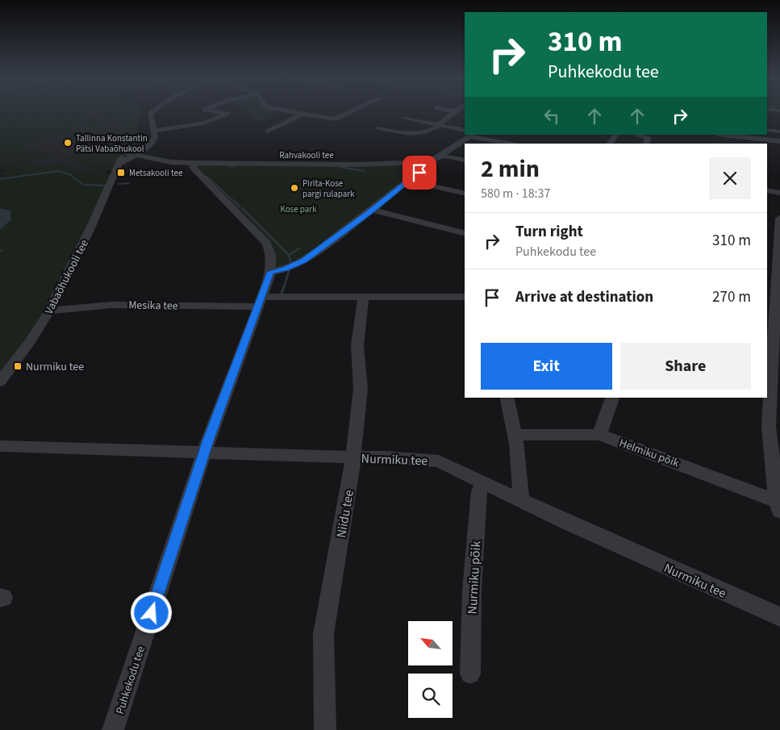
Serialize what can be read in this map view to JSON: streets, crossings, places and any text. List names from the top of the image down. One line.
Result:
{"streets":{"street":["Rahvakooli tee","Vabaõhukooli tee","Mesika tee","Helmiku põik","Nurmiku tee","Niidu tee","Nurmiku põik","Puhkekodu tee"]},"crossings":[["Rahvakooli tee","Vabaõhukooli tee"],["Vabaõhukooli tee","Mesika tee"],["Mesika tee","Niidu tee"],["Mesika tee","Puhkekodu tee"],["Nurmiku tee","Niidu tee"],["Nurmiku tee","Nurmiku põik"],["Nurmiku tee","Puhkekodu tee"]],"parks":["Kose park"],"places":{"other":["Tallinna Konstantin Pätsi Vabaõhukool","Pirita-Kose pargi rulapark"],"transit":["Metsakooli tee","Nurmiku tee"]},"north":"top left","page":{"turn":["310 m","Puhkekodu tee"],"heading":["2 min","580 m · 18:37"],"list":[{"name":"Turn right","note":"Puhkekodu tee","value":"310 m"},{"name":"Arrive at destination","value":"270 m"}],"buttons":["Exit","Share"]}}
